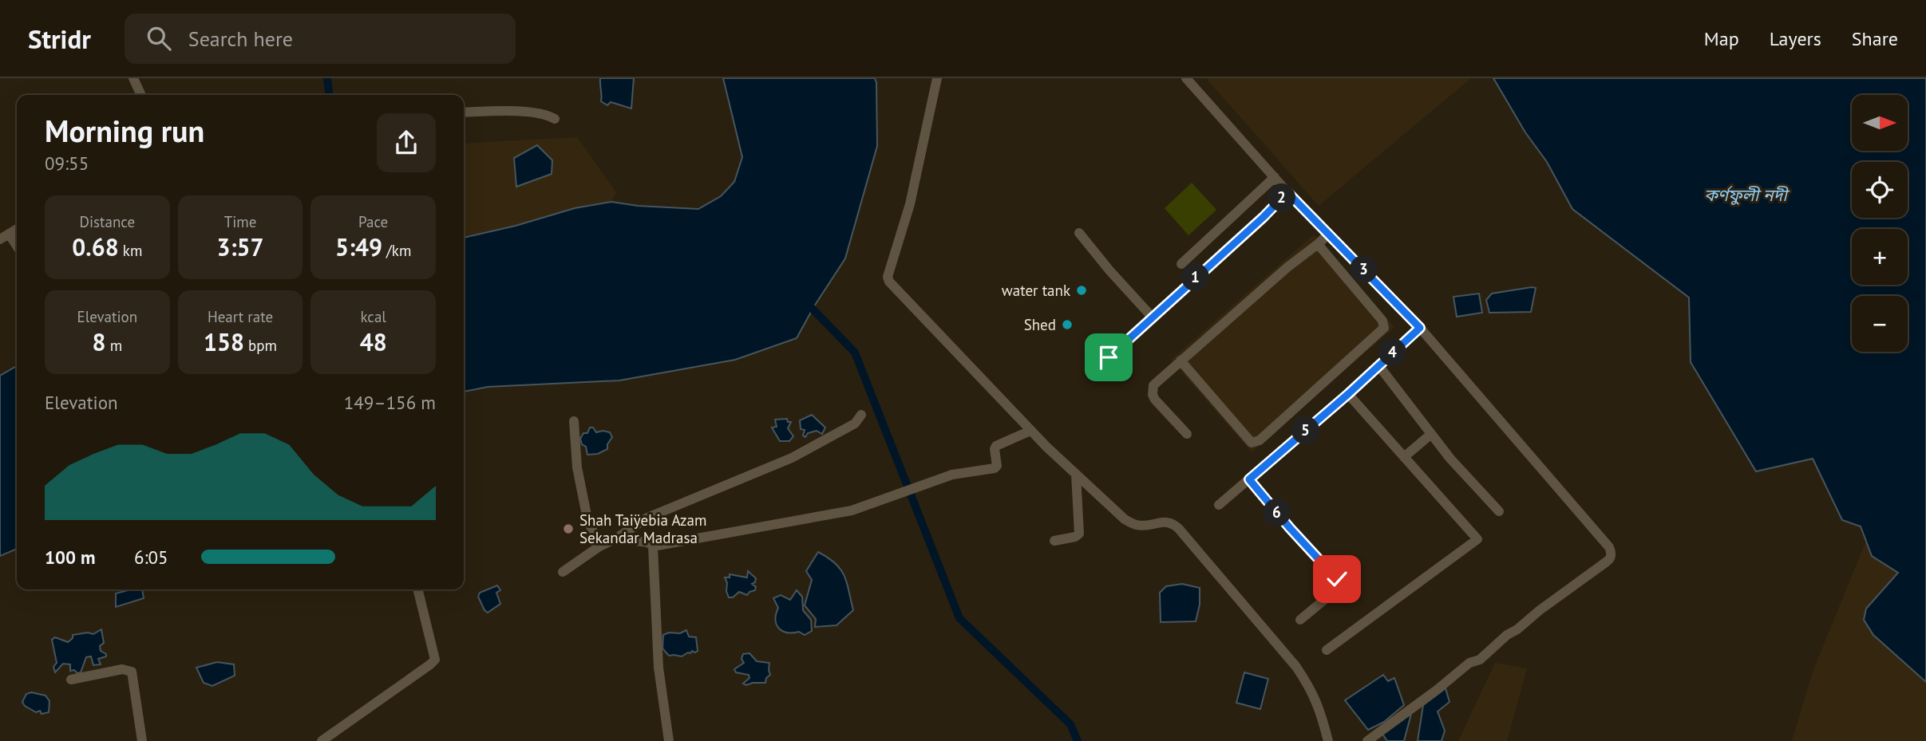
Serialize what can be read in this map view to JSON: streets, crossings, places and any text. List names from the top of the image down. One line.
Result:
{"water":["কর্ণফুলী নদী"],"places":["water tank","Shed","Shah Taiÿebia Azam Sekandar Madrasa"],"north":"right","page":{"header":"Stridr","search":"Search here","nav":["Map","Layers","Share"],"map_buttons":["+","−"],"heading":["Morning run","09:55"],"pins":["2","3","1","4","5","6"],"stats":[["Distance","0.68 km"],["Time","3:57"],["Pace","5:49 /km"],["Elevation","8 m"],["Heart rate","158 bpm"],["kcal","48"]],"chart":["Elevation","149–156 m"],"list":[{"name":"100 m","note":"6:05"}]}}
